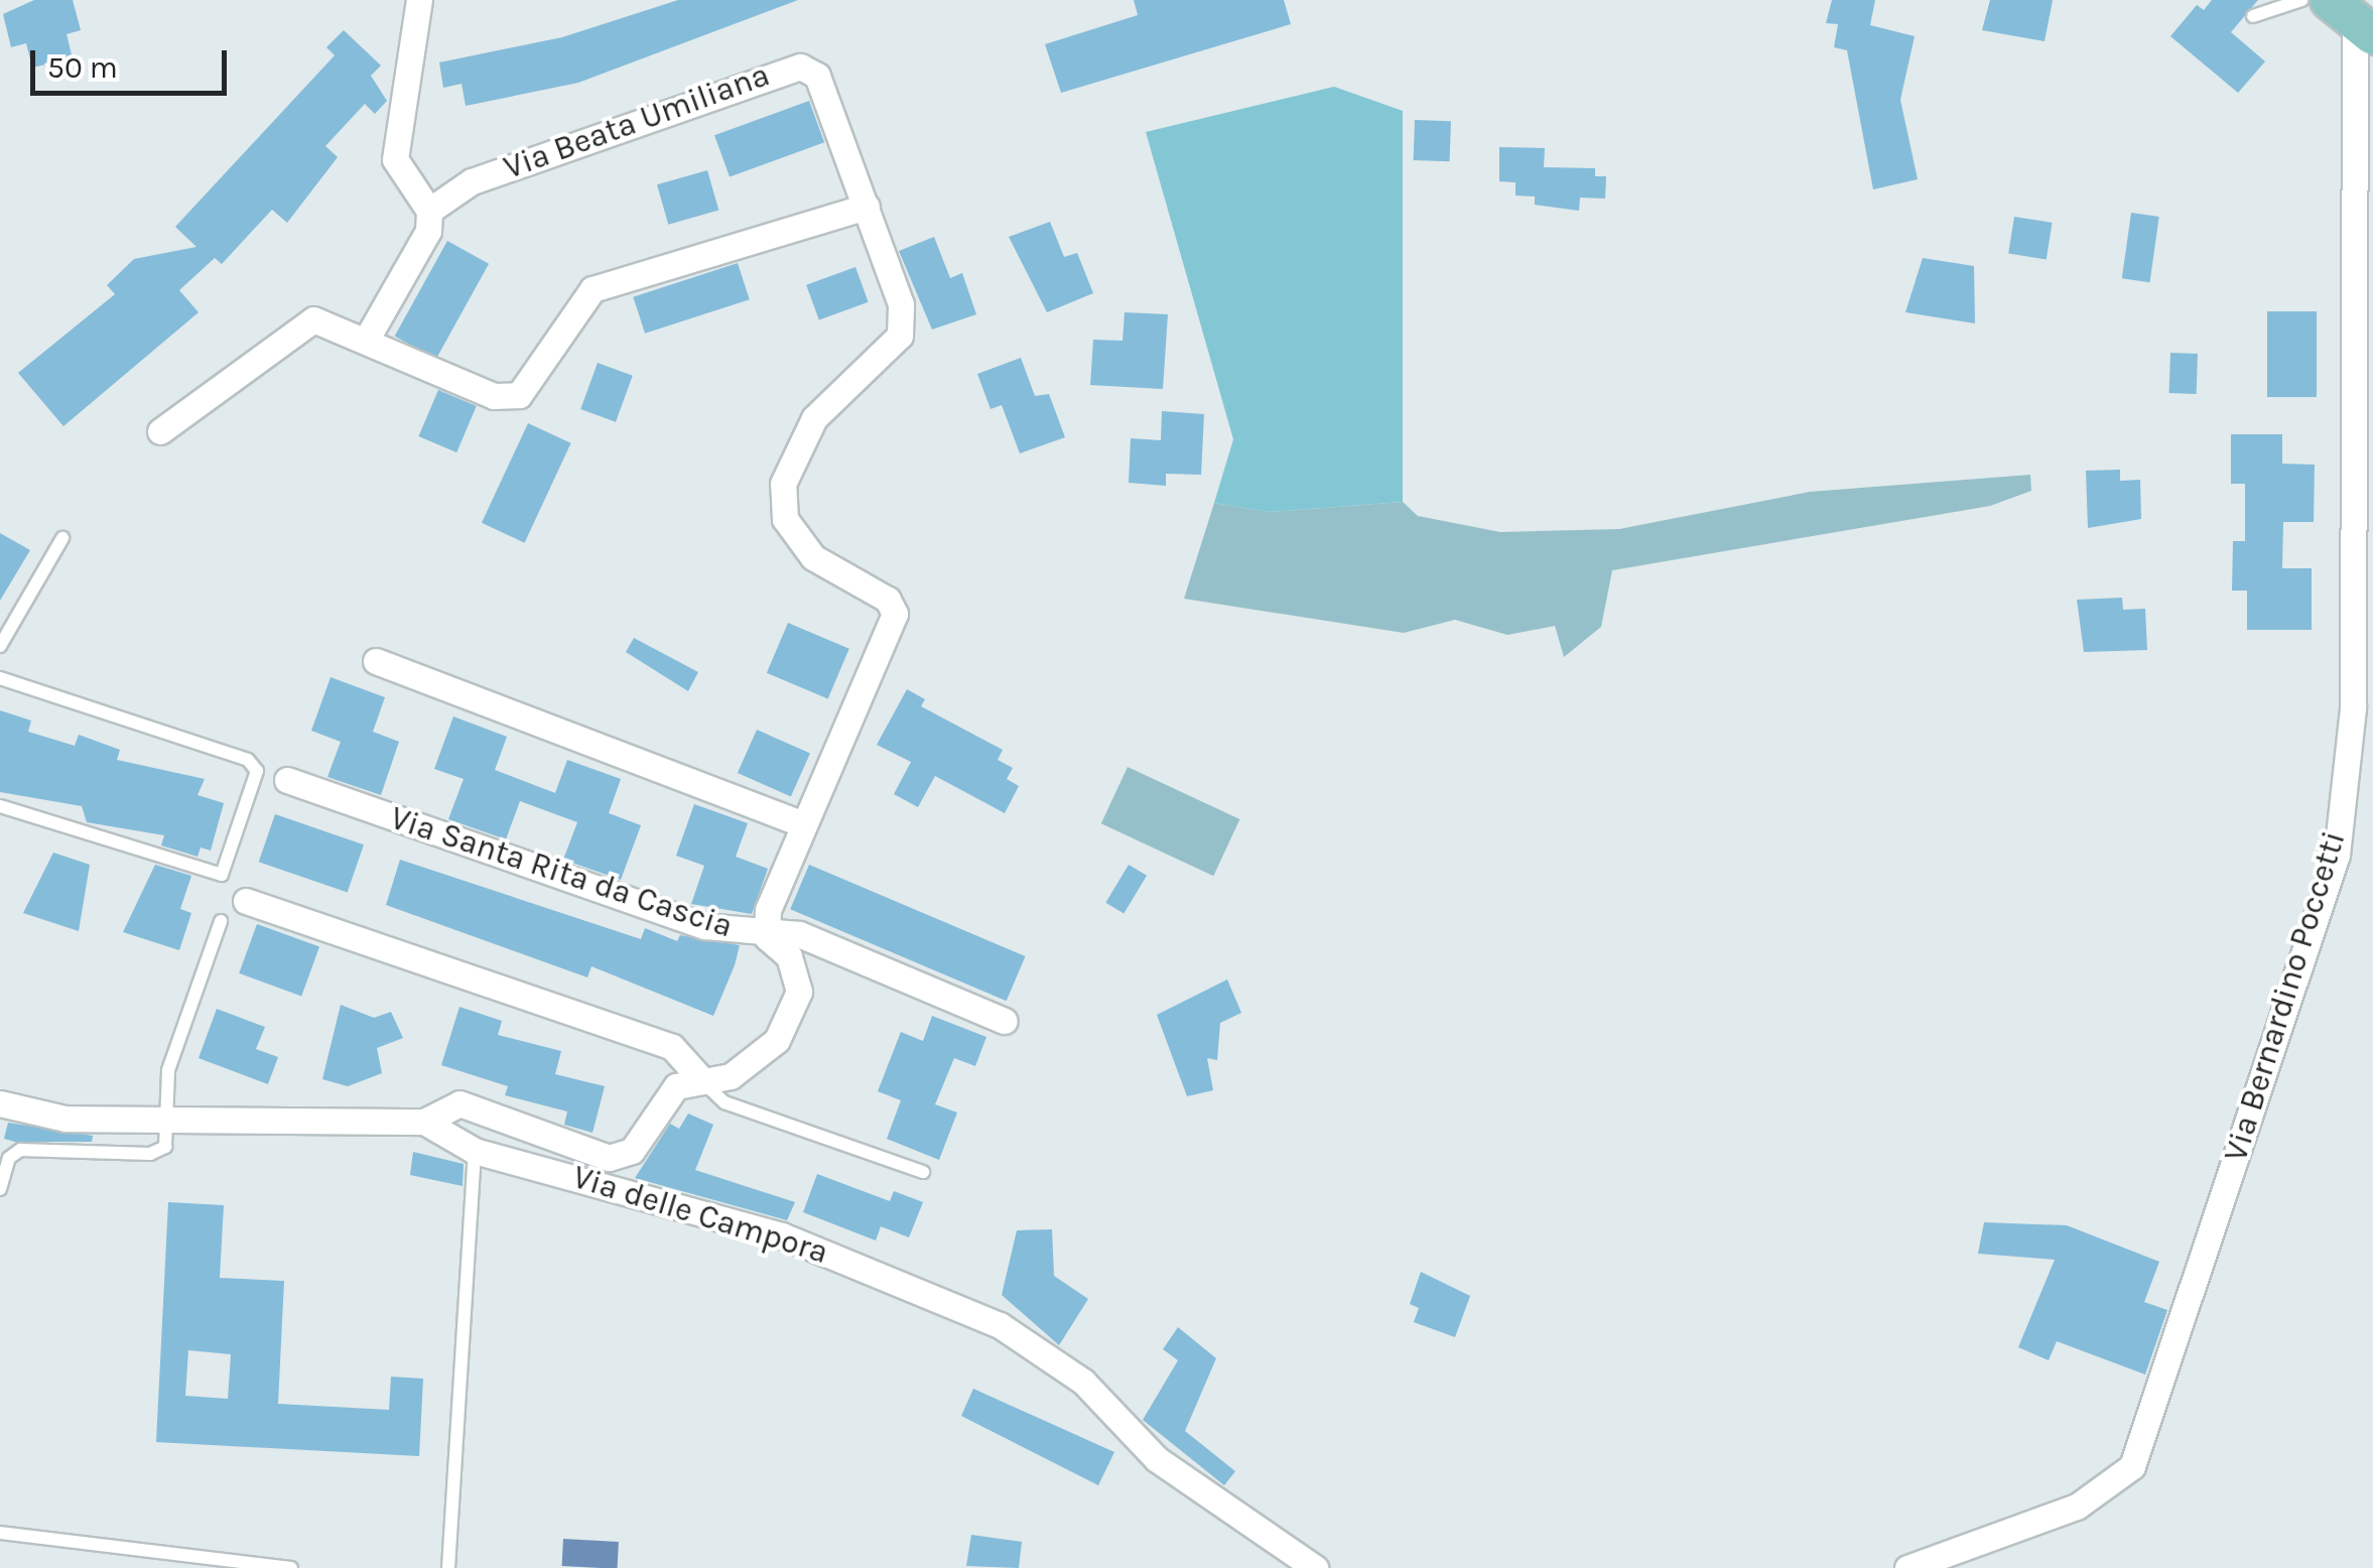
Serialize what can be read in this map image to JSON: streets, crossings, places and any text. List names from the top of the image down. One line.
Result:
{"streets":{"street":["Via Beata Umiliana","Via Santa Rita da Cascia","Via Bernardino Poccetti","Via delle Campora"]},"crossings":[["Via Beata Umiliana","Via Santa Rita da Cascia"]],"scale_bar":"50 m"}
